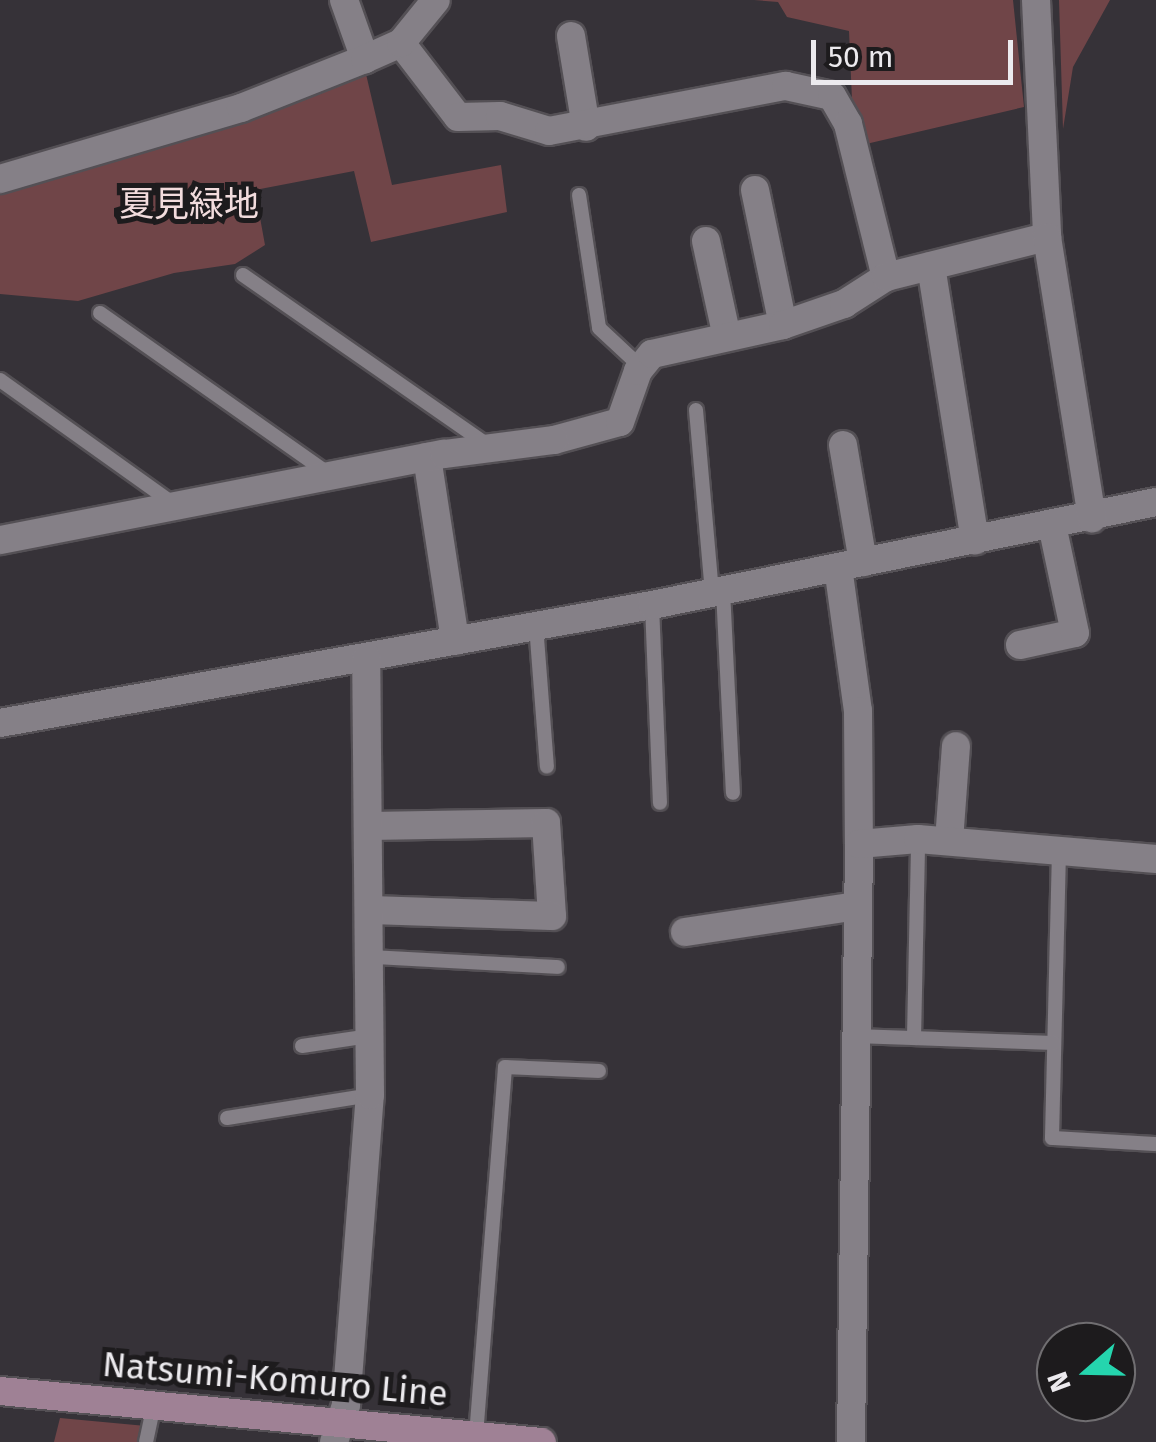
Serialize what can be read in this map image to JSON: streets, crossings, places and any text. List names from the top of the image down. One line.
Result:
{"streets":{"main road":["Natsumi-Komuro Line"]},"parks":["夏見緑地"],"scale_bar":"50 m","north":"left"}
